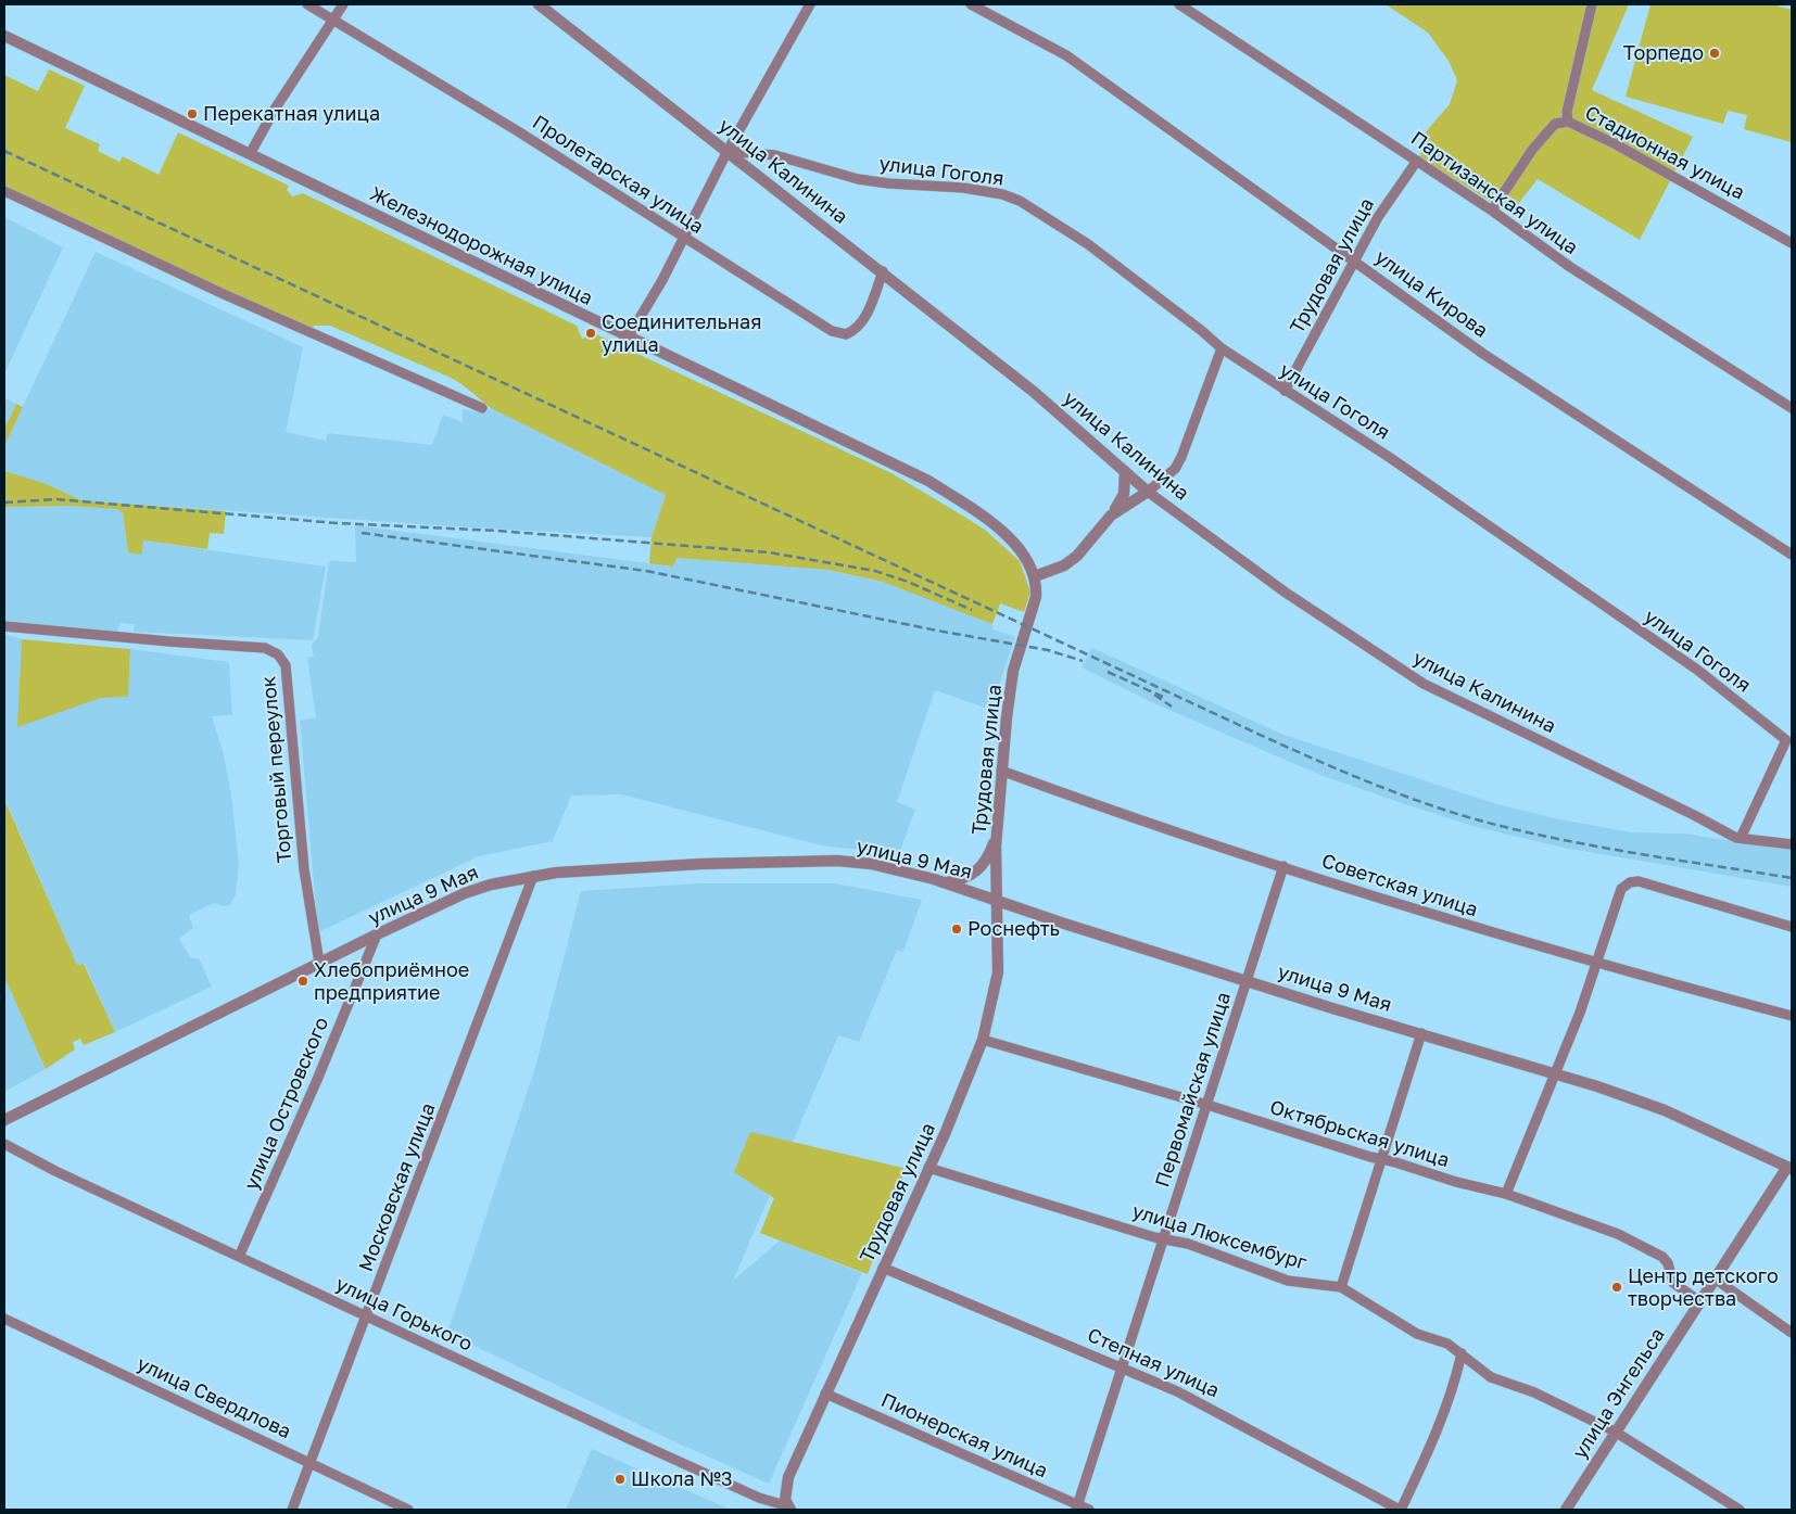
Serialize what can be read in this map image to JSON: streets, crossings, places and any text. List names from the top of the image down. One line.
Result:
{"streets":{"street":["Стадионная улица","улица Калинина","улица Гоголя","Пролетарская улица","Партизанская улица","Железнодорожная улица","Трудовая улица","улица Кирова","Торговый переулок","улица 9 Мая","Советская улица","Первомайская улица","улица Островского","Октябрьская улица","Московская улица","улица Люксембург","улица Горького","Степная улица","улица Энгельса","улица Свердлова","Пионерская улица"]},"crossings":[["Стадионная улица","Партизанская улица"],["улица Калинина","улица Гоголя"],["улица Калинина","Пролетарская улица"],["улица Гоголя","Трудовая улица"],["Партизанская улица","Трудовая улица"],["Железнодорожная улица","Трудовая улица"],["Трудовая улица","улица Кирова"],["Трудовая улица","улица 9 Мая"],["Трудовая улица","Советская улица"],["Трудовая улица","Октябрьская улица"],["Трудовая улица","улица Люксембург"],["Трудовая улица","улица Горького"],["Трудовая улица","Степная улица"],["Трудовая улица","Пионерская улица"],["Торговый переулок","улица 9 Мая"],["улица 9 Мая","Первомайская улица"],["улица 9 Мая","улица Островского"],["улица 9 Мая","Московская улица"],["улица 9 Мая","улица Энгельса"],["Советская улица","Первомайская улица"],["Первомайская улица","Октябрьская улица"],["Первомайская улица","улица Люксембург"],["Первомайская улица","Степная улица"],["Первомайская улица","Пионерская улица"],["улица Островского","улица Горького"],["Октябрьская улица","улица Энгельса"],["Московская улица","улица Горького"],["Московская улица","улица Свердлова"],["улица Люксембург","улица Энгельса"]],"places":["Торпедо","Перекатная улица","Соединительная улица","Роснефть","Хлебоприёмное предприятие","Центр детского творчества","Школа №3"]}
